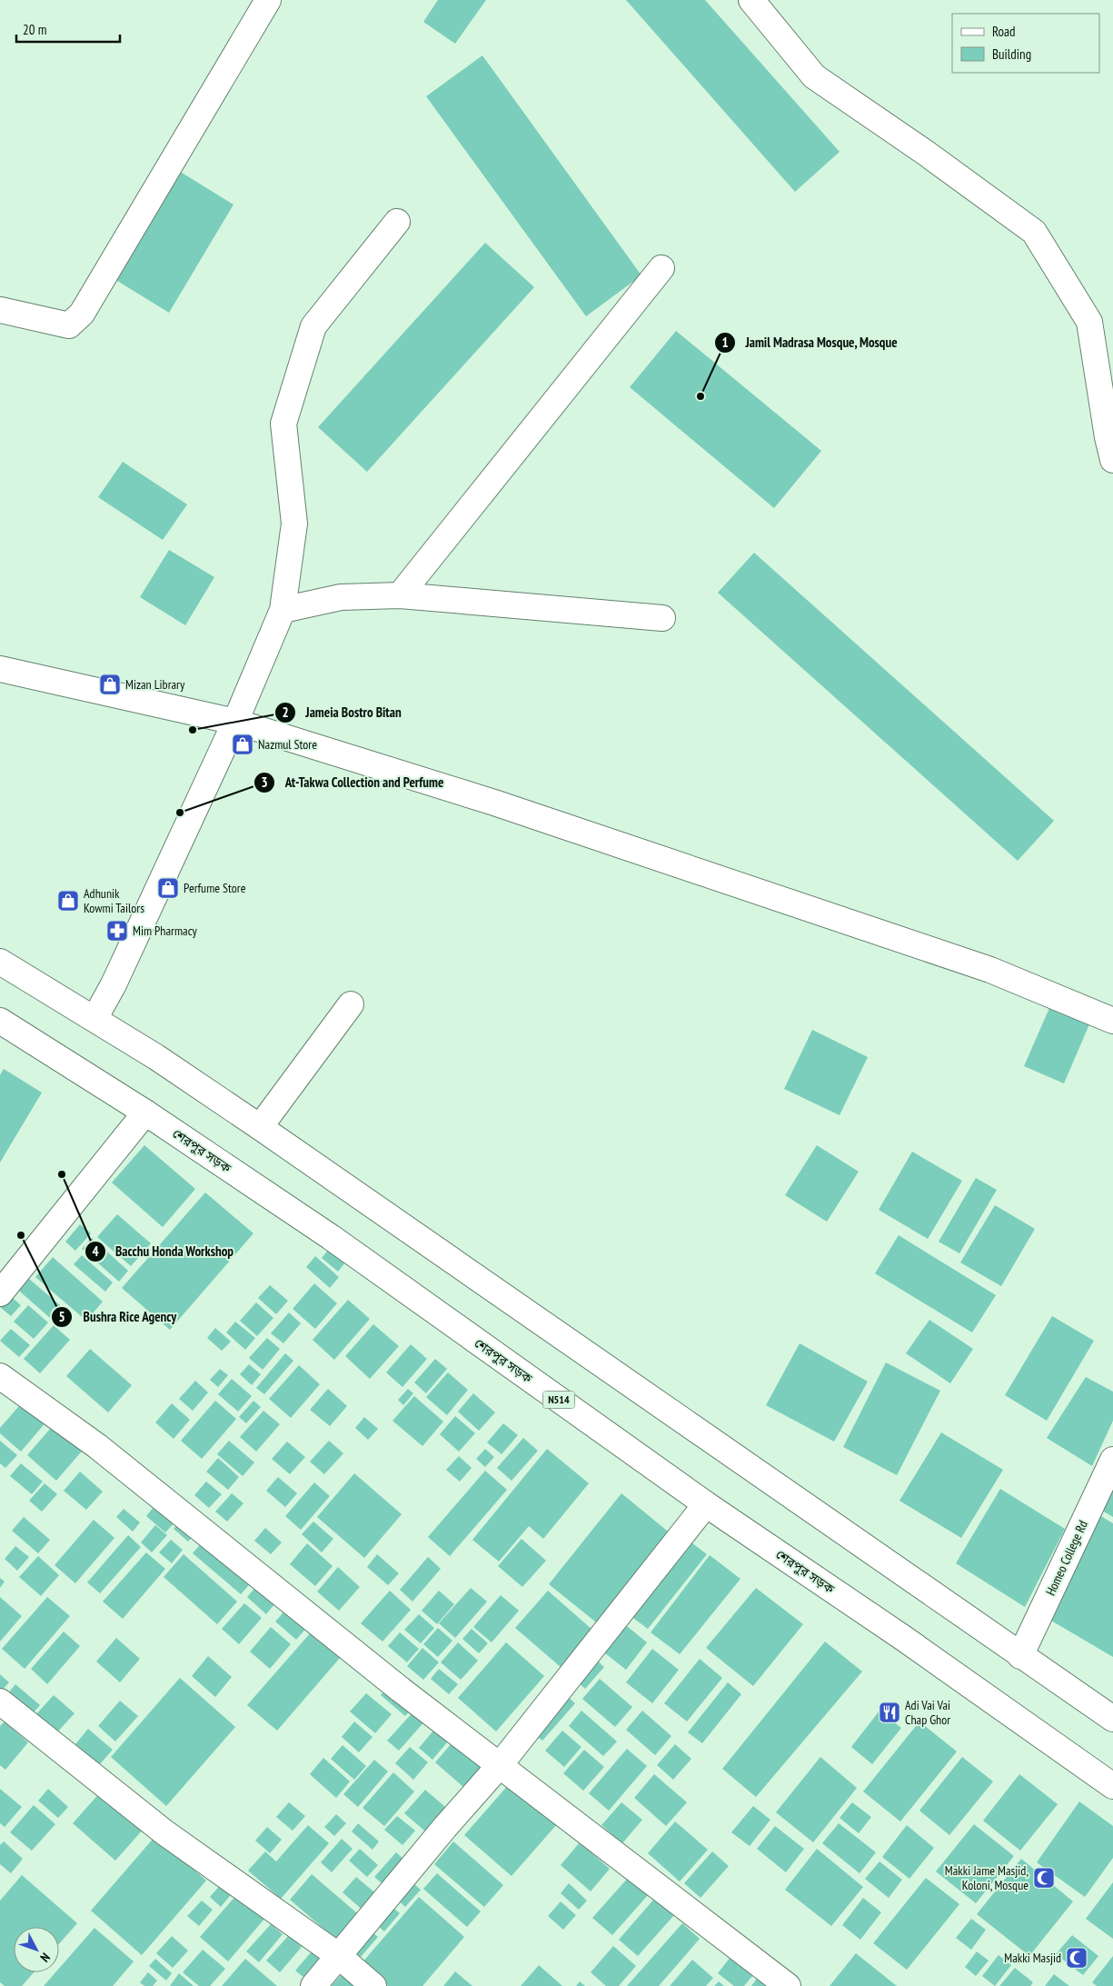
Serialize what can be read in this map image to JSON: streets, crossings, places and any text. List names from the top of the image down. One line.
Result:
{"streets":{"main road":["শেরপুর সড়ক","N514","Homeo College Rd"]},"places":{"other":["Jamil Madrasa Mosque, Mosque","Jameia Bostro Bitan","At-Takwa Collection and Perfume","Bacchu Honda Workshop","Bushra Rice Agency"],"shop":["Mizan Library","Nazmul Store","Perfume Store","Adhunik Kowmi Tailors"],"pharmacy":["Mim Pharmacy"],"restaurant":["Adi Vai Vai Chap Ghor"],"mosque":["Makki Jame Masjid, Koloni, Mosque","Makki Masjid"]},"legend":["Road","Building"],"scale_bar":"20 m","north":"bottom right"}
